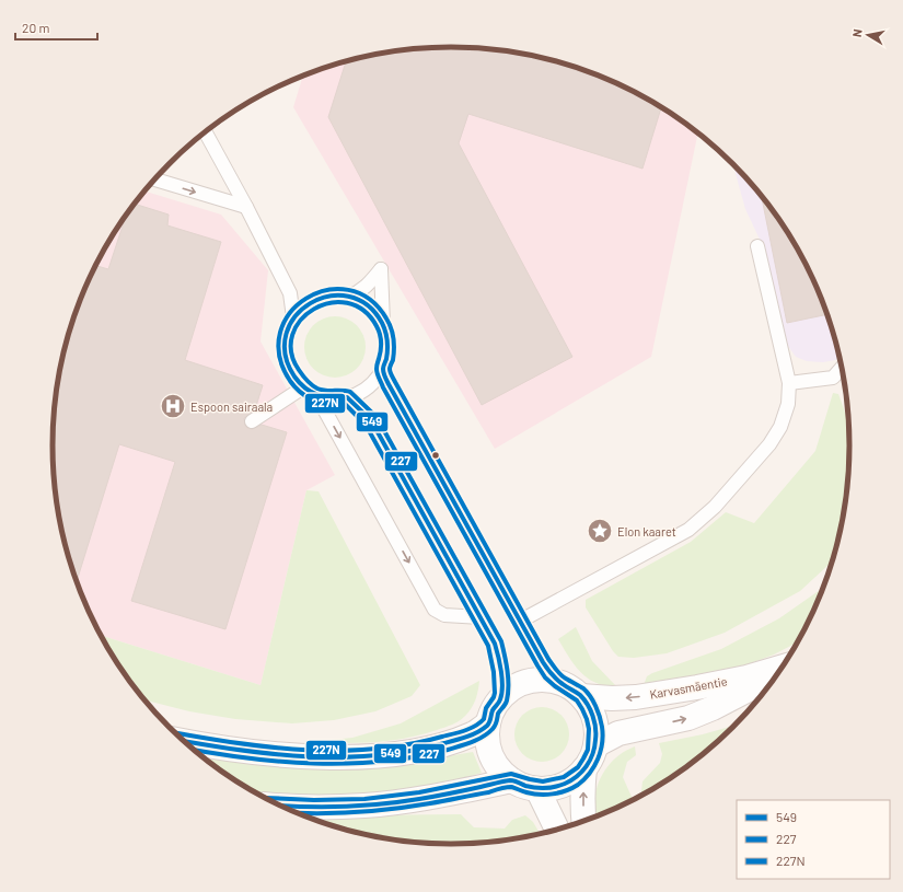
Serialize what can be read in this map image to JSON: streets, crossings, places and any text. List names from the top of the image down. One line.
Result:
{"streets":{"main road":["Karvasmäentie"]},"places":{"hospital":["Espoon sairaala"],"place":["Elon kaaret"]},"lines":["transit line 227N","transit line 549","transit line 227"],"legend":["549","227","227N"],"scale_bar":"20 m","north":"left"}
